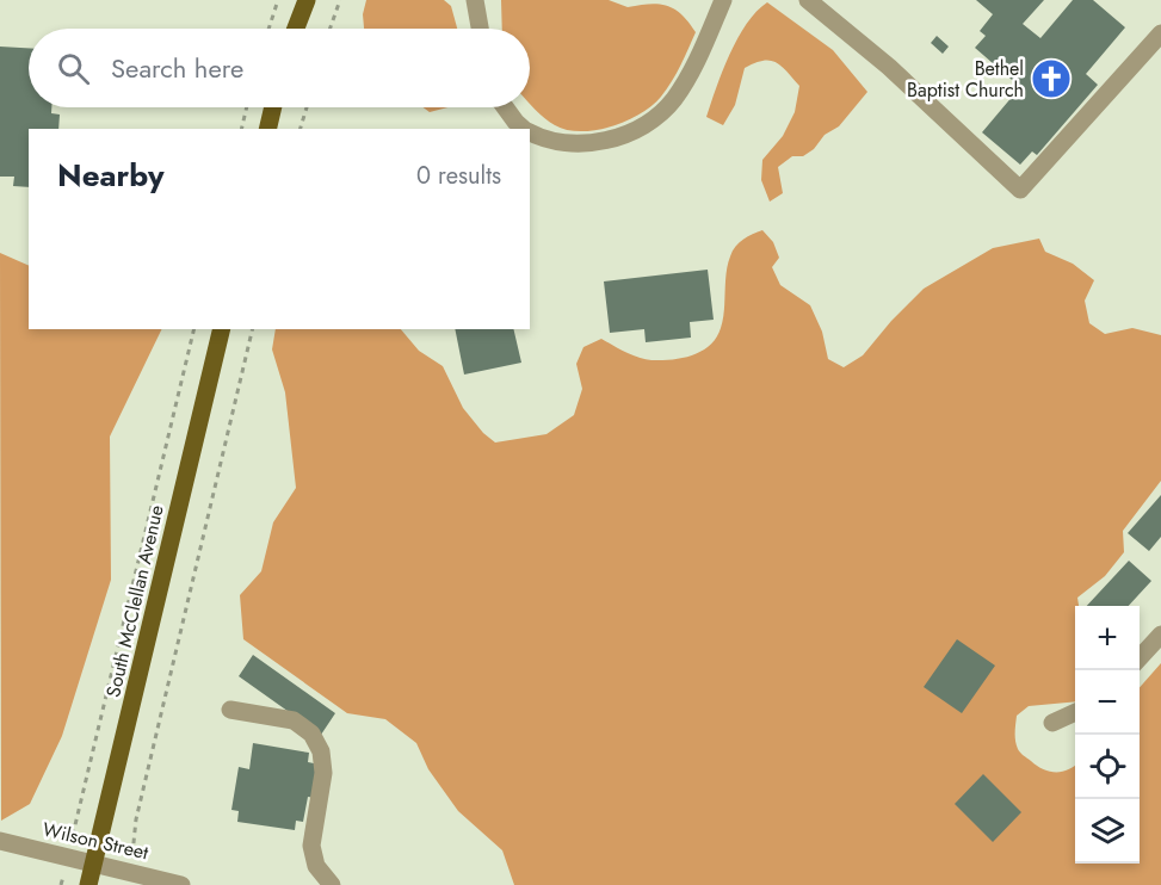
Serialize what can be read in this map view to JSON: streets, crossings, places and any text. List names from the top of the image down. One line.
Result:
{"streets":{"main road":["South McClellan Avenue"],"street":["Wilson Street"]},"crossings":[["South McClellan Avenue","Wilson Street"]],"places":{"church":["Bethel Baptist Church"]},"page":{"search":"Search here","heading":["Nearby","0 results"],"map_buttons":["+","−"]}}
